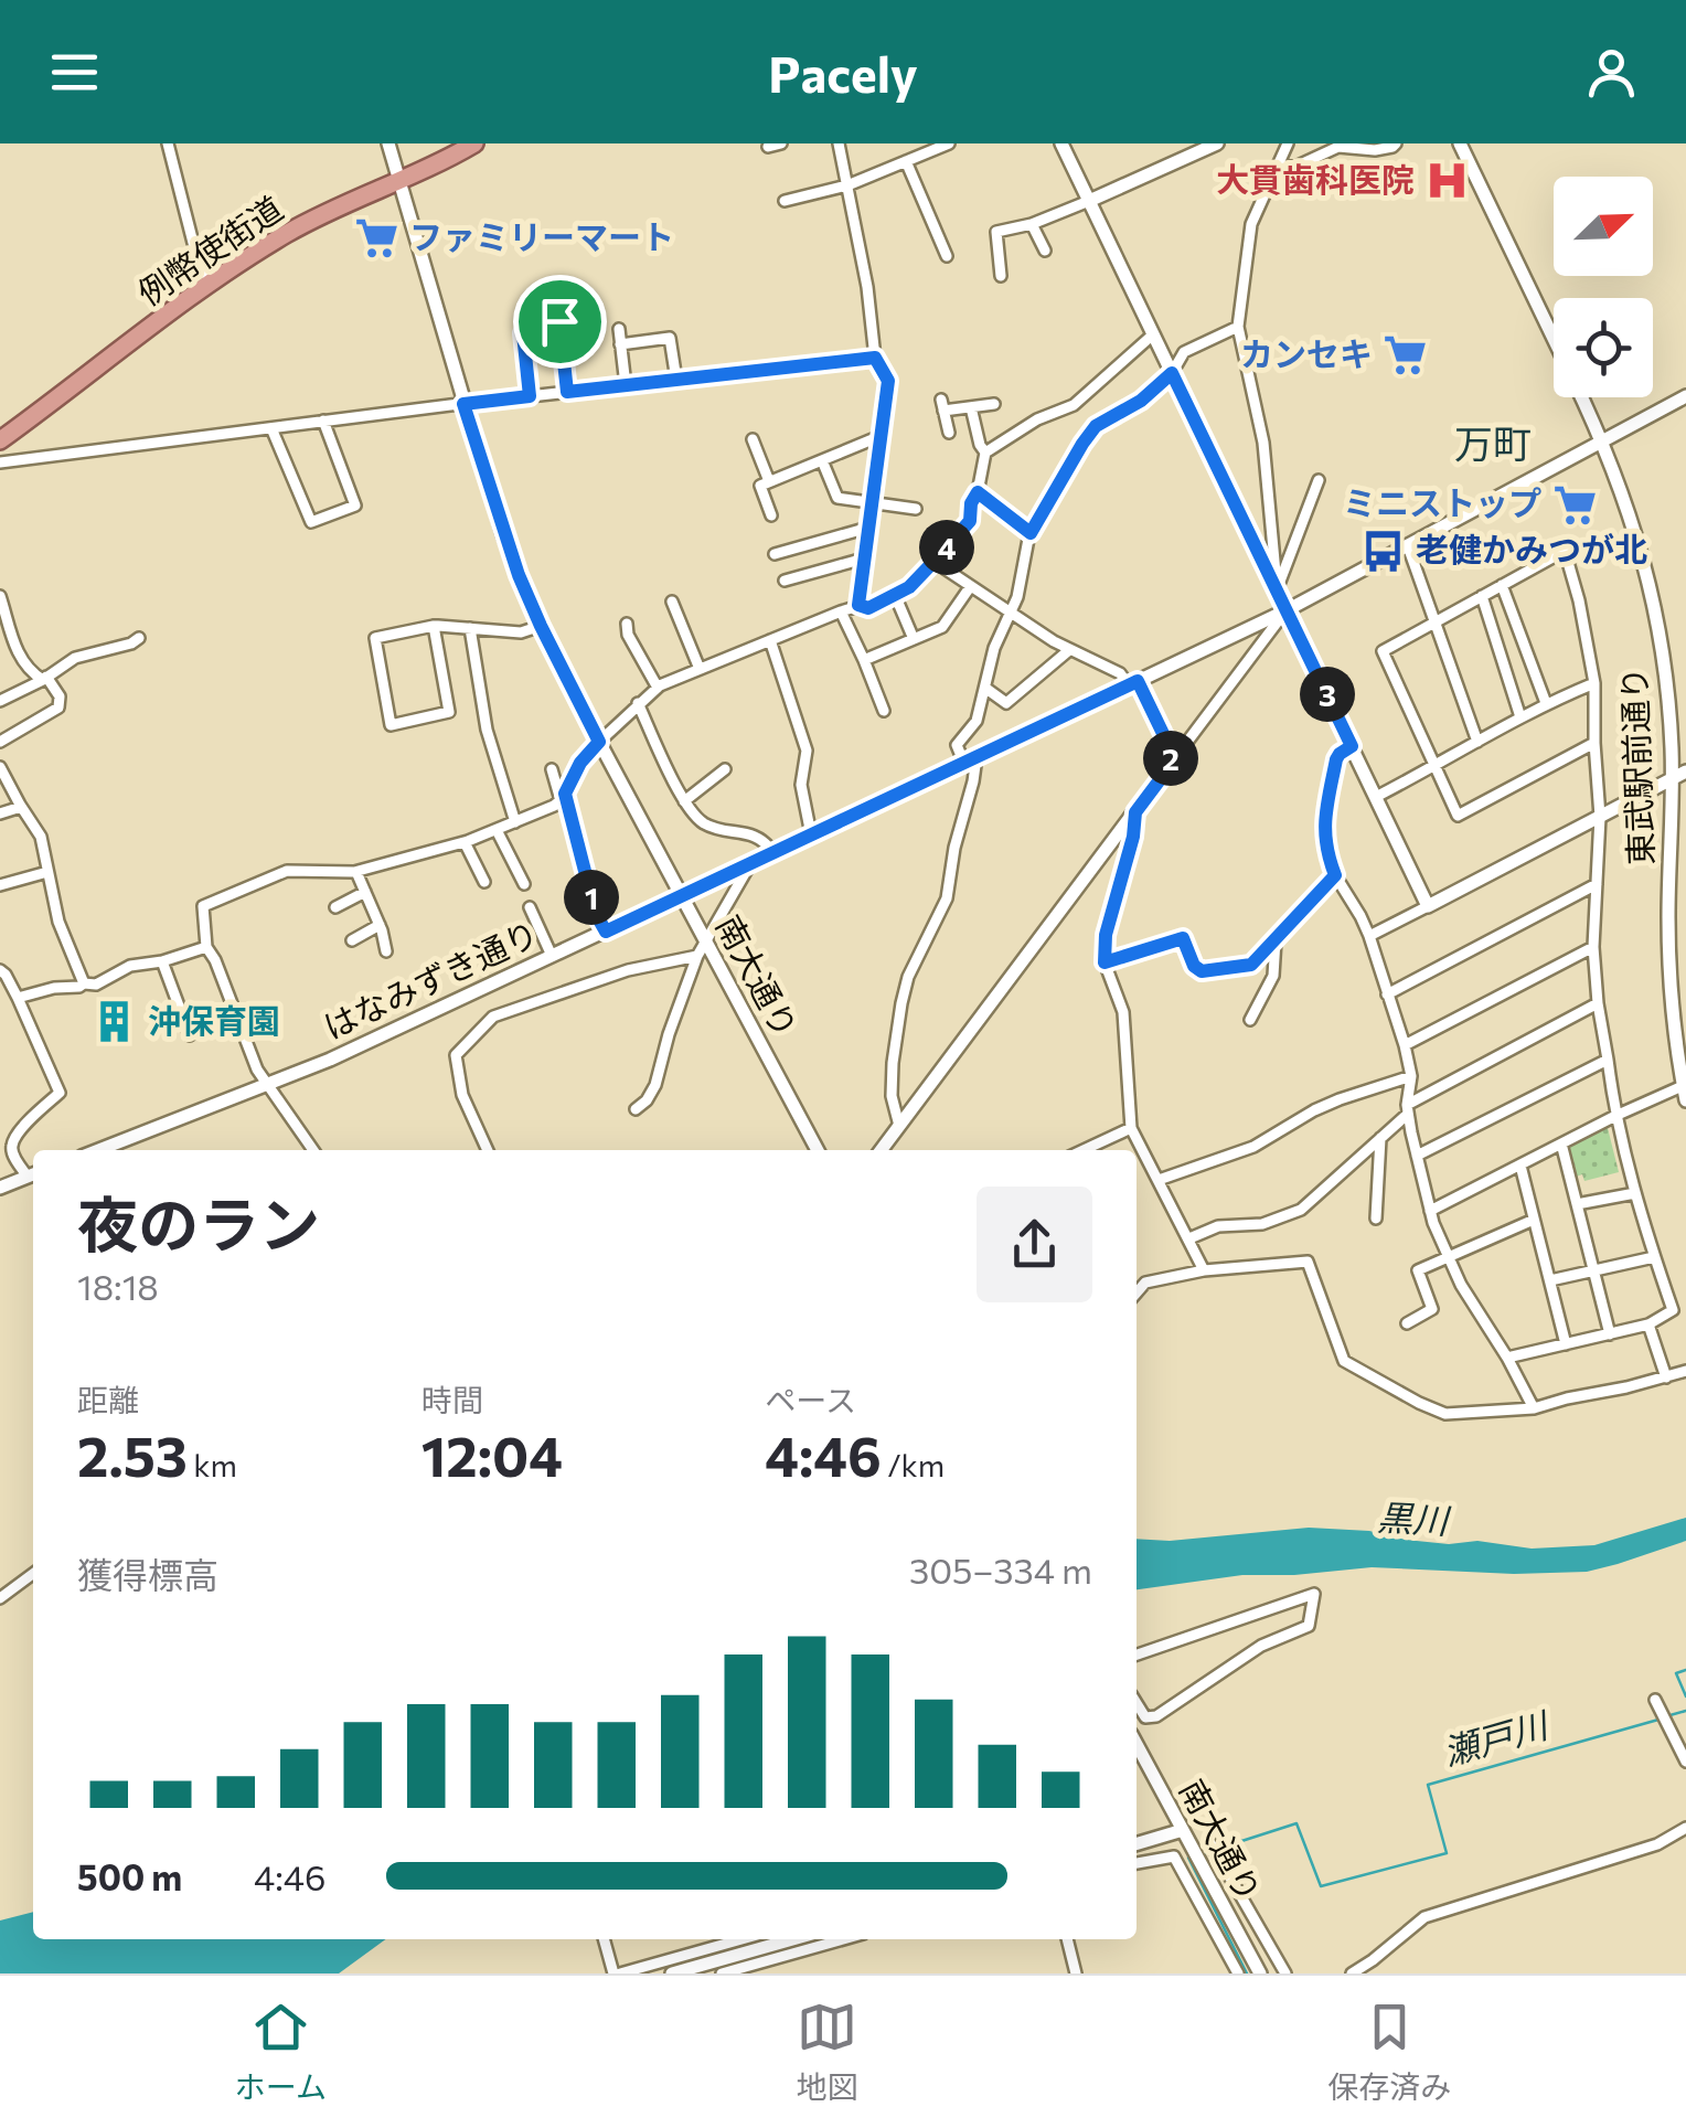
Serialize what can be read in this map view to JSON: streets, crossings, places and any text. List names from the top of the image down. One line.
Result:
{"streets":{"highway":["例幣使街道"],"street":["東武駅前通り","南大通り","はなみずき通り"]},"crossings":[["例幣使街道","南大通り"],["東武駅前通り","はなみずき通り"],["南大通り","はなみずき通り"]],"districts":["万町"],"water":["黒川","瀬戸川"],"places":{"hospital":["大貫歯科医院"],"supermarket":["ファミリーマート","カンセキ","ミニストップ"],"bus stop":["老健かみつが北"],"building":["沖保育園"]},"north":"top right","page":{"header":"Pacely","pins":["4","3","2","1"],"heading":["夜のラン","18:18"],"stats":[["距離","2.53 km"],["時間","12:04"],["ペース","4:46 /km"]],"chart":["獲得標高","305–334 m"],"list":[{"name":"500 m","note":"4:46"}],"tabs":["ホーム","地図","保存済み"]}}
